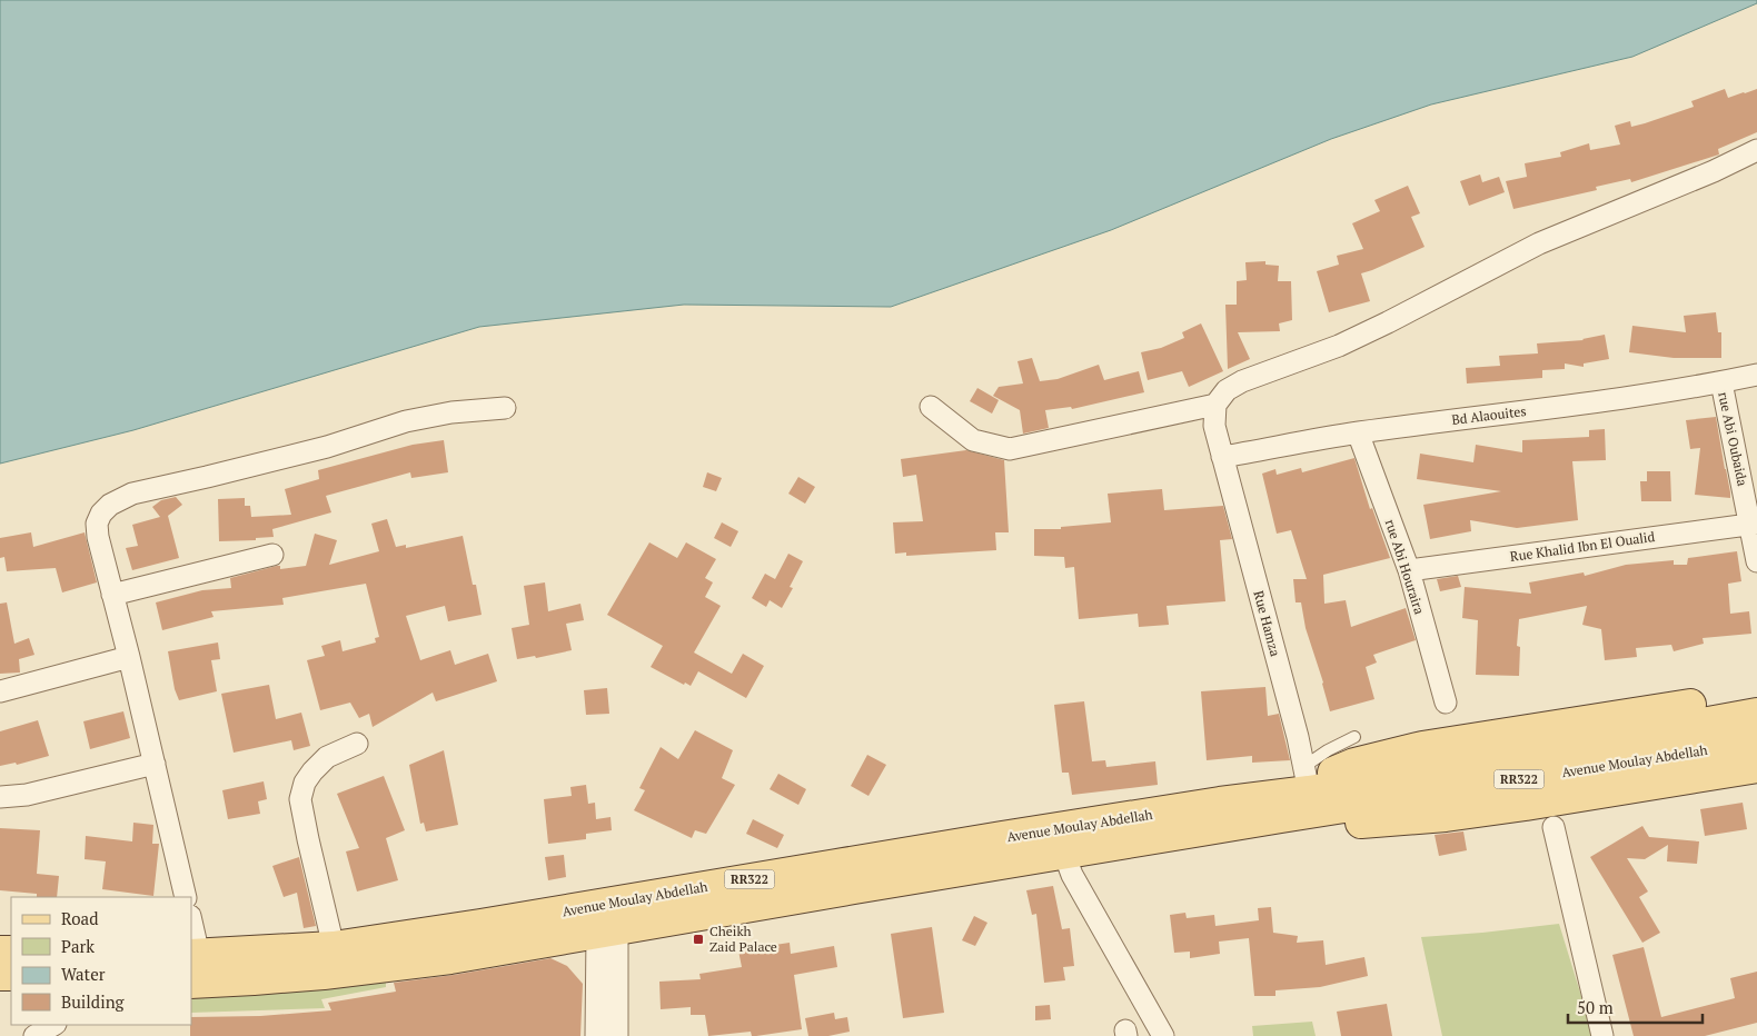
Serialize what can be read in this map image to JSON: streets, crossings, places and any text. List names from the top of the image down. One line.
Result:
{"streets":{"main road":["Avenue Moulay Abdellah","RR322"],"street":["Bd Alaouites","rue Abi Oubaida","Rue Khalid Ibn El Oualid","rue Abi Houraira","Rue Hamza"]},"crossings":[["Bd Alaouites","rue Abi Oubaida"],["Bd Alaouites","rue Abi Houraira"],["Bd Alaouites","Rue Hamza"],["rue Abi Oubaida","Rue Khalid Ibn El Oualid"],["Rue Khalid Ibn El Oualid","rue Abi Houraira"],["Rue Hamza","Avenue Moulay Abdellah"]],"places":{"transit":["Cheikh Zaid Palace"]},"legend":["Road","Park","Water","Building"],"scale_bar":"50 m"}
